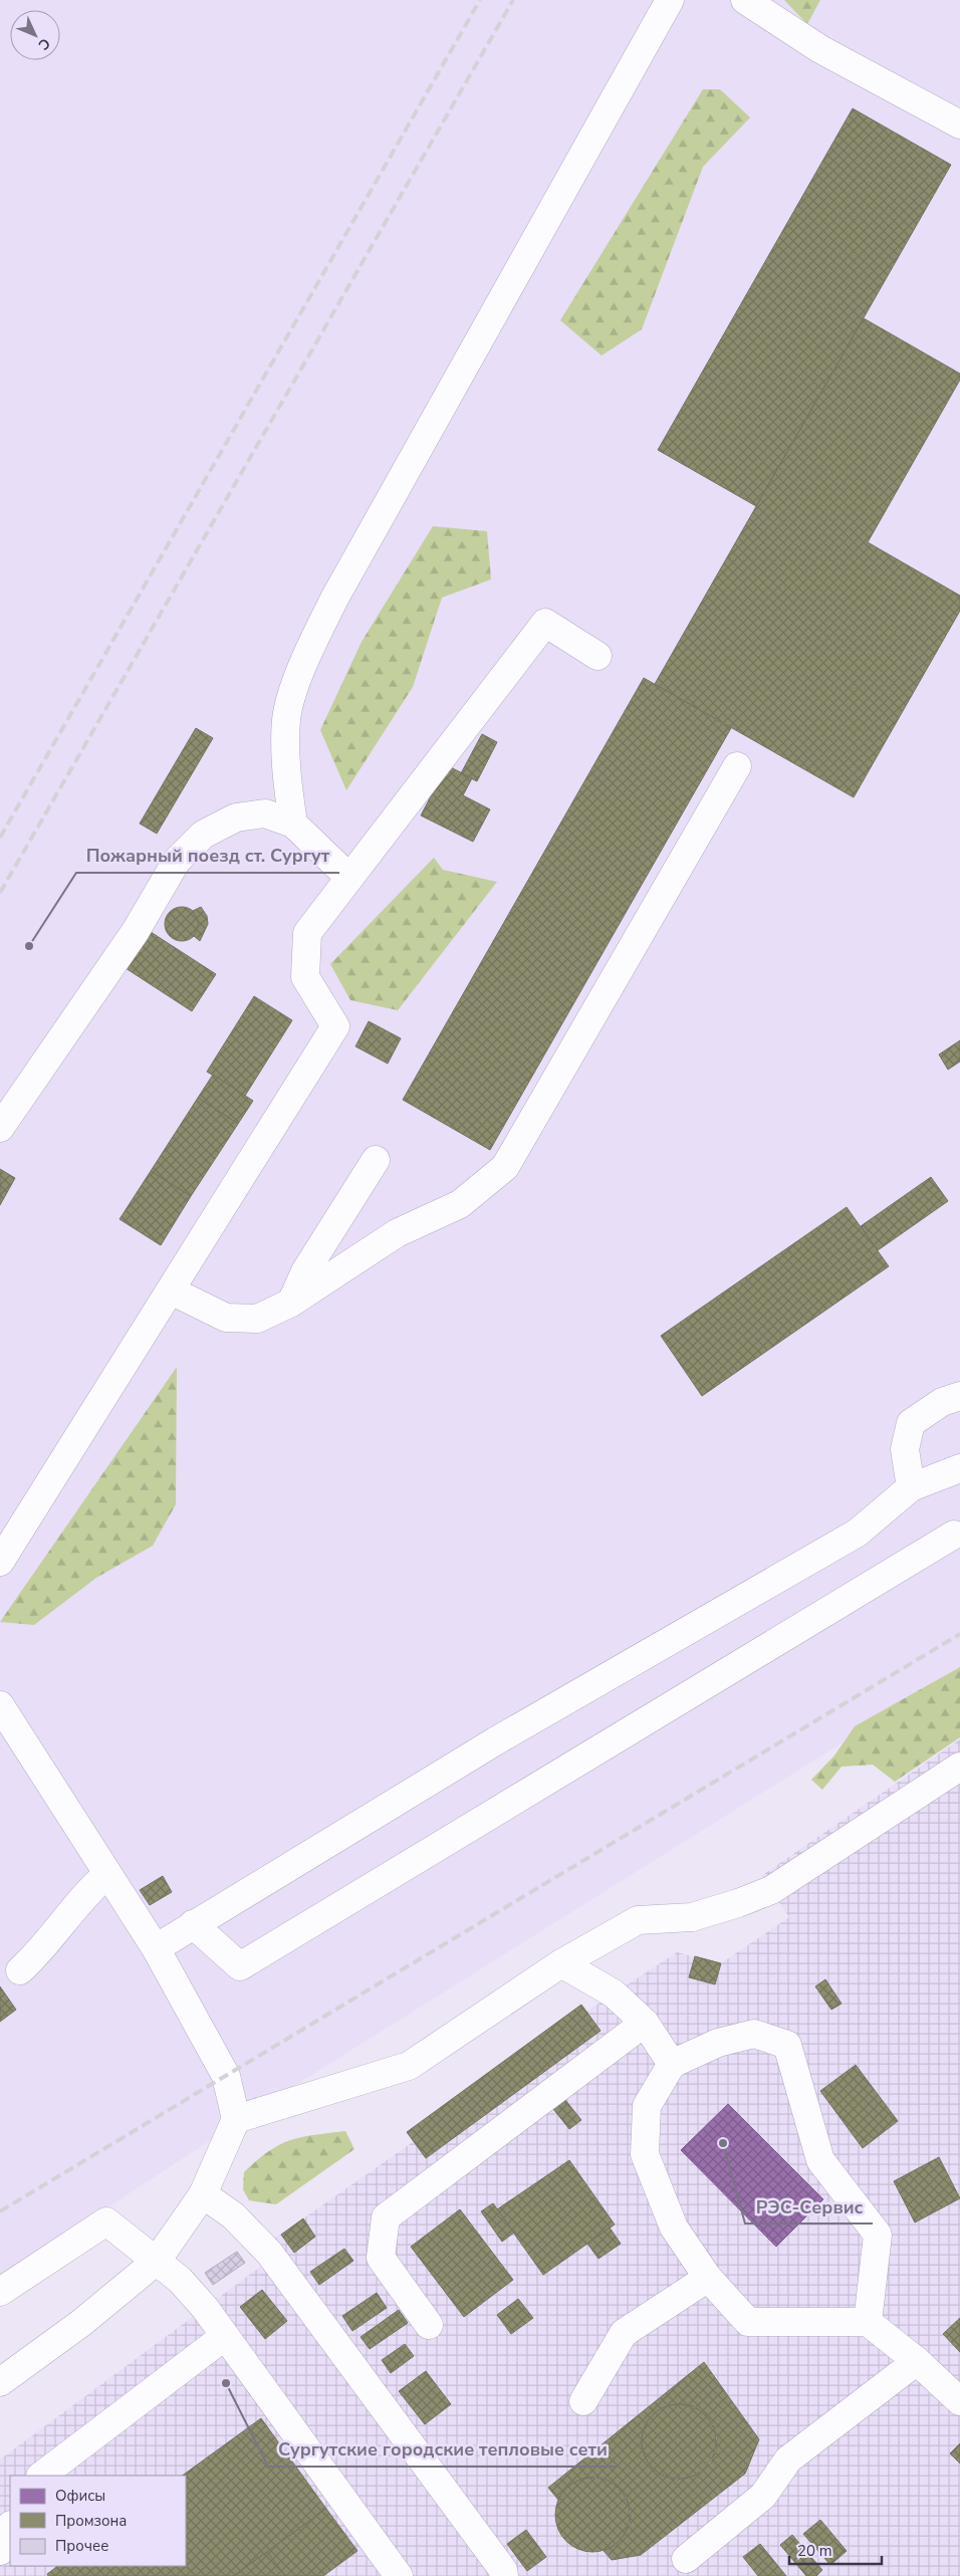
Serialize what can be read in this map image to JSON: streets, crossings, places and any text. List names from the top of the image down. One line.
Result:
{"places":["Пожарный поезд ст. Сургут","РЭС-Сервис","Сургутские городские тепловые сети"],"legend":["Офисы","Промзона","Прочее"],"scale_bar":"20 m","north":"bottom right"}
